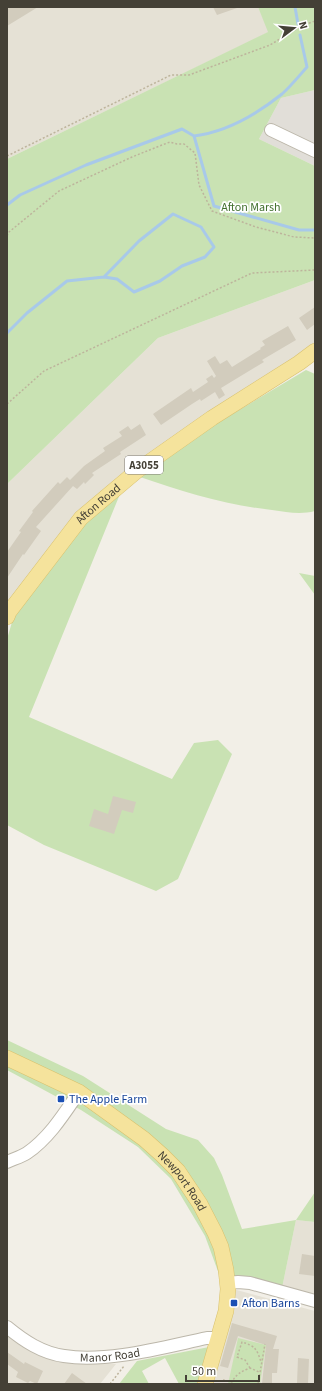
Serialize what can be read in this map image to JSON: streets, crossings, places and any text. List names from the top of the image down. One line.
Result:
{"streets":{"main road":["A3055","Afton Road","Newport Road"],"street":["Manor Road"]},"crossings":[["Newport Road","Manor Road"]],"parks":["Afton Marsh"],"places":{"transit":["The Apple Farm","Afton Barns"]},"scale_bar":"50 m","north":"right"}
